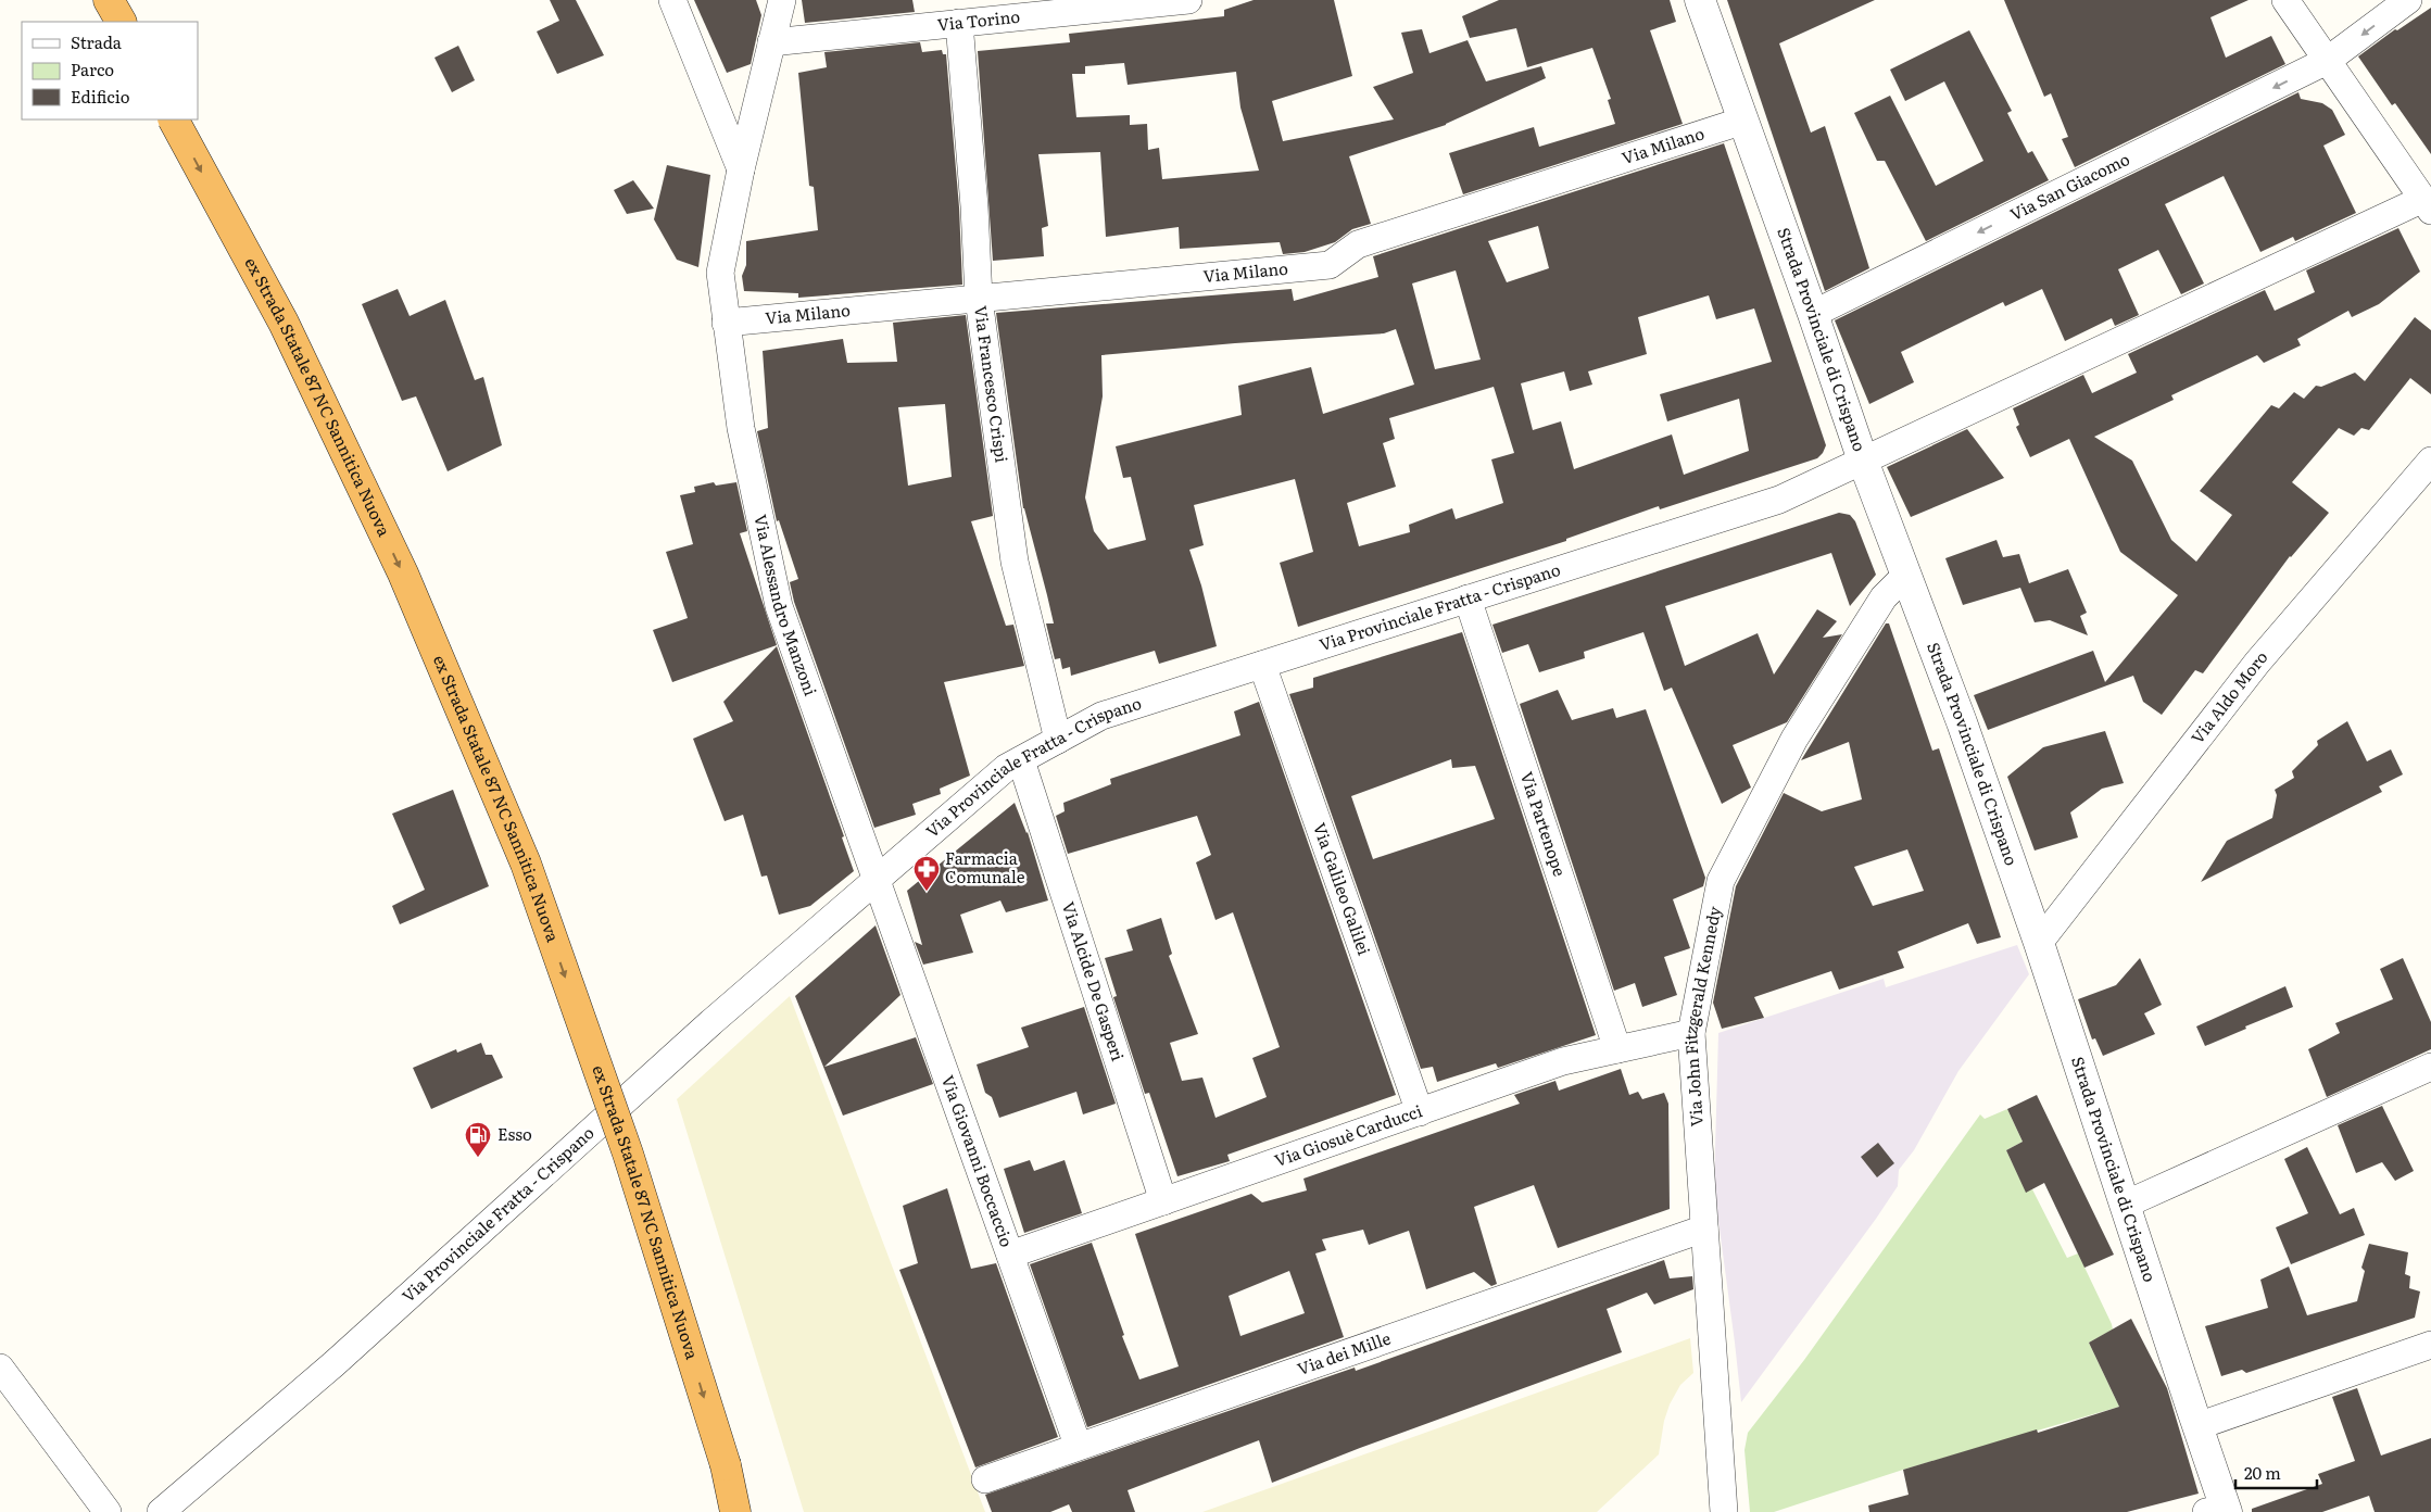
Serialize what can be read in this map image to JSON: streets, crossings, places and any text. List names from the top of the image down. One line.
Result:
{"streets":{"highway":["ex Strada Statale 87 NC Sannitica Nuova"],"street":["Via Torino","Via Milano","Via San Giacomo","Strada Provinciale di Crispano","Via Francesco Crispi","Via Alessandro Manzoni","Via Provinciale Fratta - Crispano","Via Aldo Moro","Via Partenope","Via Galileo Galilei","Via Alcide De Gasperi","Via John Fitzgerald Kennedy","Via Giosuè Carducci","Via Giovanni Boccaccio","Via dei Mille"]},"crossings":[["Via Torino","Via Francesco Crispi"],["Via Torino","Via Alessandro Manzoni"],["Via Milano","Strada Provinciale di Crispano"],["Via Milano","Via Francesco Crispi"],["Via Milano","Via Alessandro Manzoni"],["Via San Giacomo","Strada Provinciale di Crispano"],["Strada Provinciale di Crispano","Via Provinciale Fratta - Crispano"],["Strada Provinciale di Crispano","Via Aldo Moro"],["Strada Provinciale di Crispano","Via John Fitzgerald Kennedy"],["Via Francesco Crispi","Via Provinciale Fratta - Crispano"],["Via Alessandro Manzoni","Via Provinciale Fratta - Crispano"],["Via Alessandro Manzoni","Via Giovanni Boccaccio"],["Via Provinciale Fratta - Crispano","Via Partenope"],["Via Provinciale Fratta - Crispano","Via Galileo Galilei"],["Via Provinciale Fratta - Crispano","Via Alcide De Gasperi"],["Via Provinciale Fratta - Crispano","Via Giovanni Boccaccio"],["Via Partenope","Via Giosuè Carducci"],["Via Galileo Galilei","Via Giosuè Carducci"],["Via Alcide De Gasperi","Via Giosuè Carducci"],["Via John Fitzgerald Kennedy","Via Giosuè Carducci"],["Via John Fitzgerald Kennedy","Via dei Mille"],["Via Giosuè Carducci","Via Giovanni Boccaccio"],["Via Giovanni Boccaccio","Via dei Mille"]],"one_way":["Via San Giacomo","ex Strada Statale 87 NC Sannitica Nuova"],"places":{"pharmacy":["Farmacia Comunale"],"fuel station":["Esso"]},"legend":["Strada","Parco","Edificio"],"scale_bar":"20 m"}
